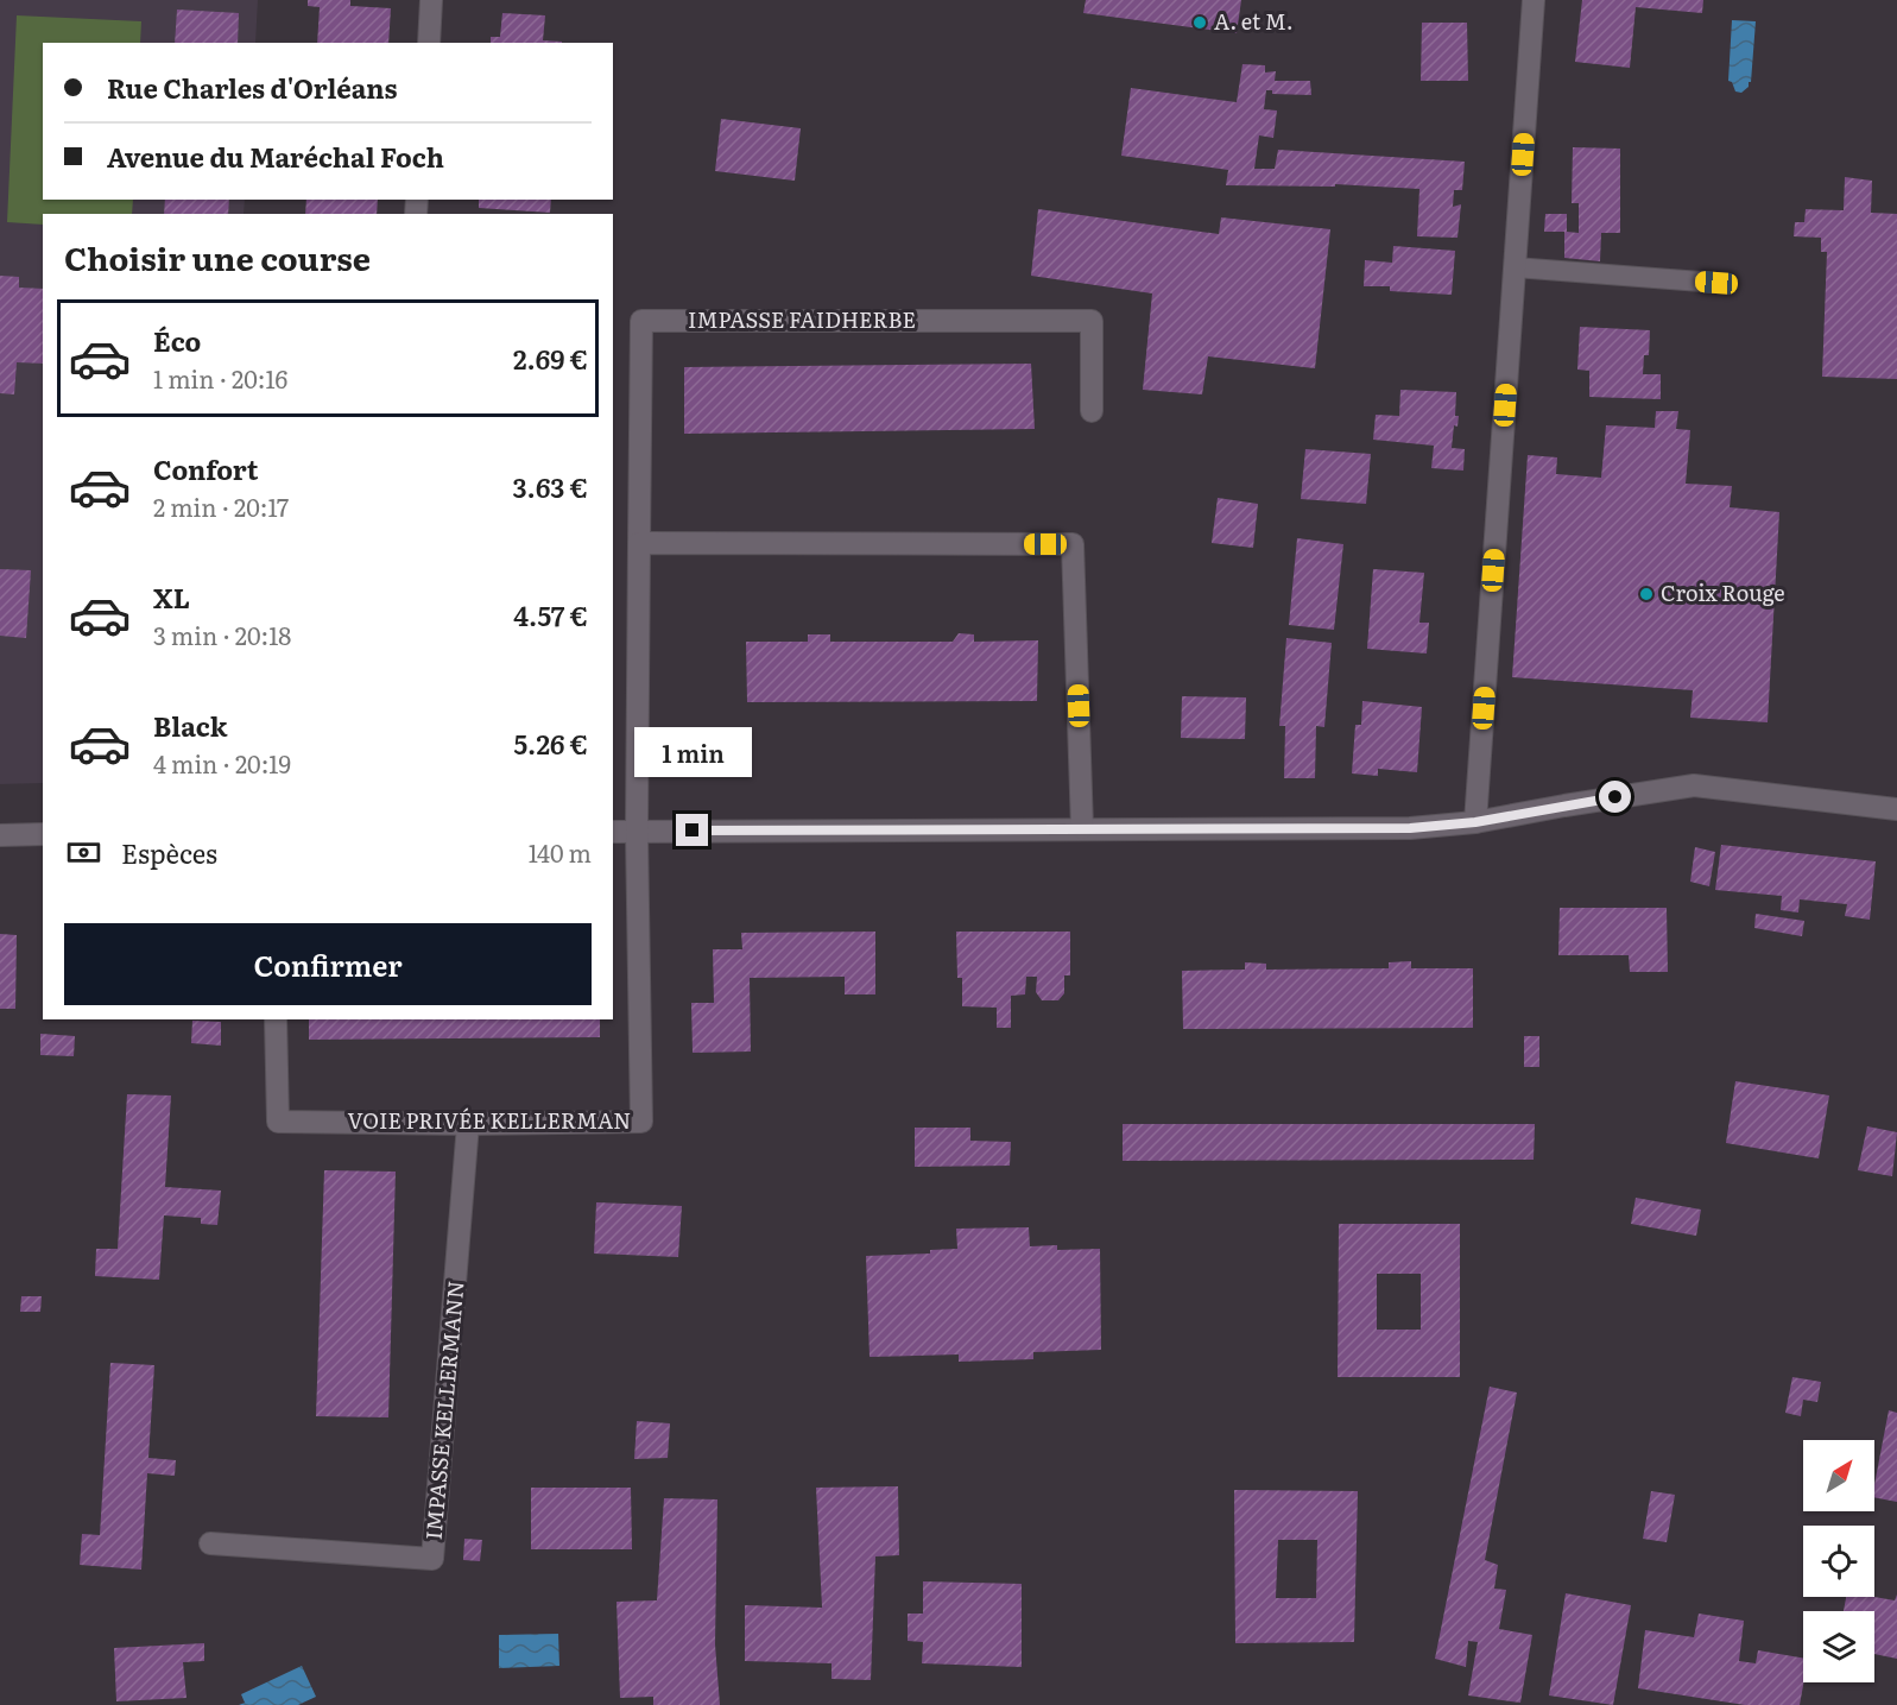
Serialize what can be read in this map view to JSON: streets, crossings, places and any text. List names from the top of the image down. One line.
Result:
{"streets":{"street":["IMPASSE FAIDHERBE","VOIE PRIVÉE KELLERMAN","IMPASSE KELLERMANN"]},"crossings":[["IMPASSE FAIDHERBE","VOIE PRIVÉE KELLERMAN"],["VOIE PRIVÉE KELLERMAN","IMPASSE KELLERMANN"]],"places":["A. et M.","Croix Rouge"],"north":"top right","page":{"banner":["Rue Charles d'Orléans","Avenue du Maréchal Foch"],"heading":"Choisir une course","list":[{"name":"Éco","note":"1 min · 20:16","value":"2.69 €"},{"name":"Confort","note":"2 min · 20:17","value":"3.63 €"},{"name":"XL","note":"3 min · 20:18","value":"4.57 €"},{"name":"Black","note":"4 min · 20:19","value":"5.26 €"}],"bubble":"1 min","pay":["Espèces","140 m"],"buttons":"Confirmer"}}
